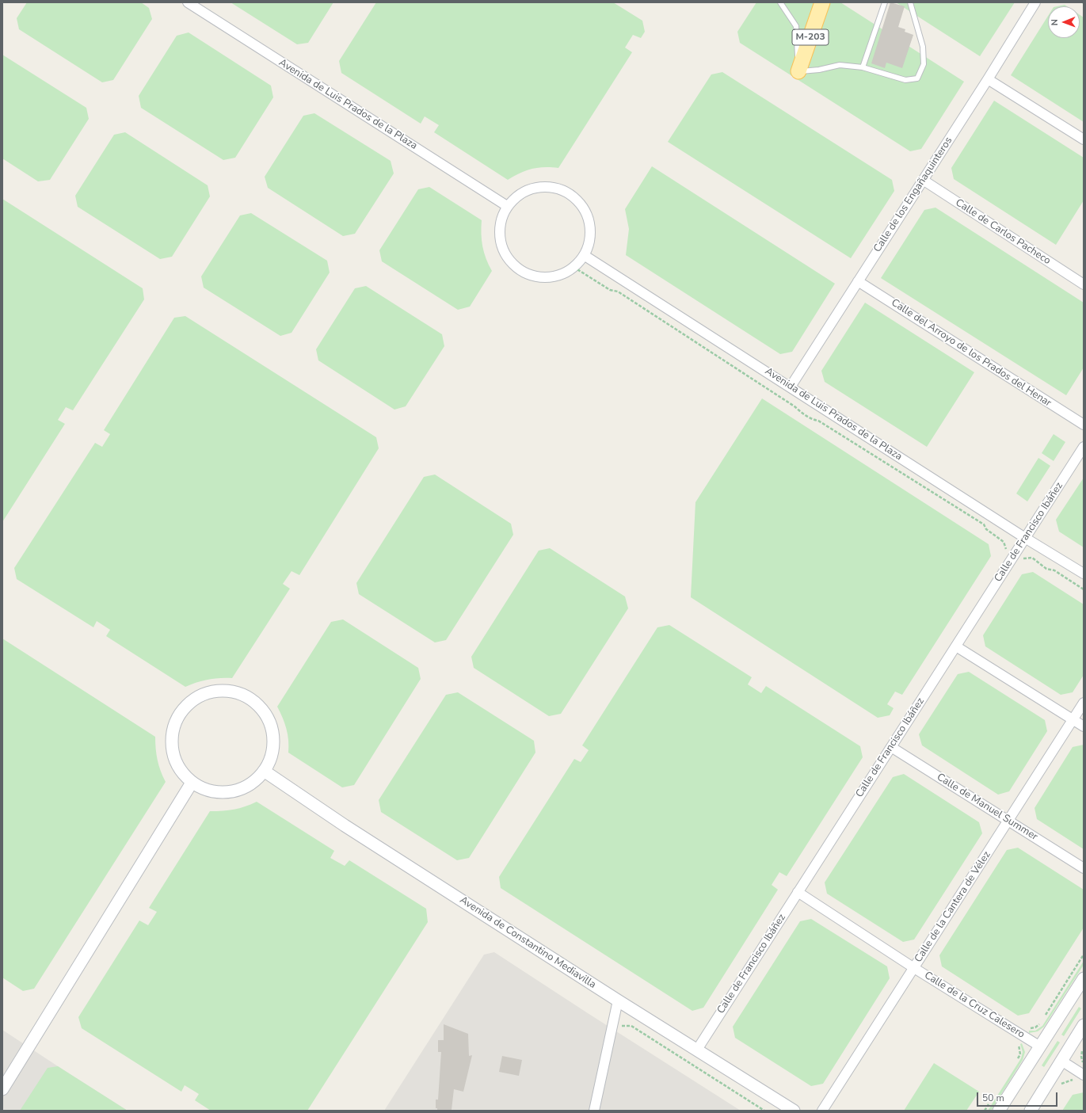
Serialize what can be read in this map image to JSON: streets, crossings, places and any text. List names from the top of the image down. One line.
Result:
{"streets":{"main road":["M-203"],"street":["Avenida de Luis Prados de la Plaza","Calle de los Engañaquinteros","Calle de Carlos Pacheco","Calle del Arroyo de los Prados del Henar","Calle de Francisco Ibáñez","Calle de Manuel Summer","Calle de la Cantera de Vélez","Avenida de Constantino Mediavilla","Calle de la Cruz Calesero"]},"crossings":[["Avenida de Luis Prados de la Plaza","Calle de los Engañaquinteros"],["Avenida de Luis Prados de la Plaza","Calle de Francisco Ibáñez"],["Calle de los Engañaquinteros","Calle de Carlos Pacheco"],["Calle de los Engañaquinteros","Calle del Arroyo de los Prados del Henar"],["Calle de Francisco Ibáñez","Calle de Manuel Summer"],["Calle de Francisco Ibáñez","Avenida de Constantino Mediavilla"],["Calle de Francisco Ibáñez","Calle de la Cruz Calesero"],["Calle de Manuel Summer","Calle de la Cantera de Vélez"],["Calle de la Cantera de Vélez","Calle de la Cruz Calesero"]],"scale_bar":"50 m","north":"left"}
